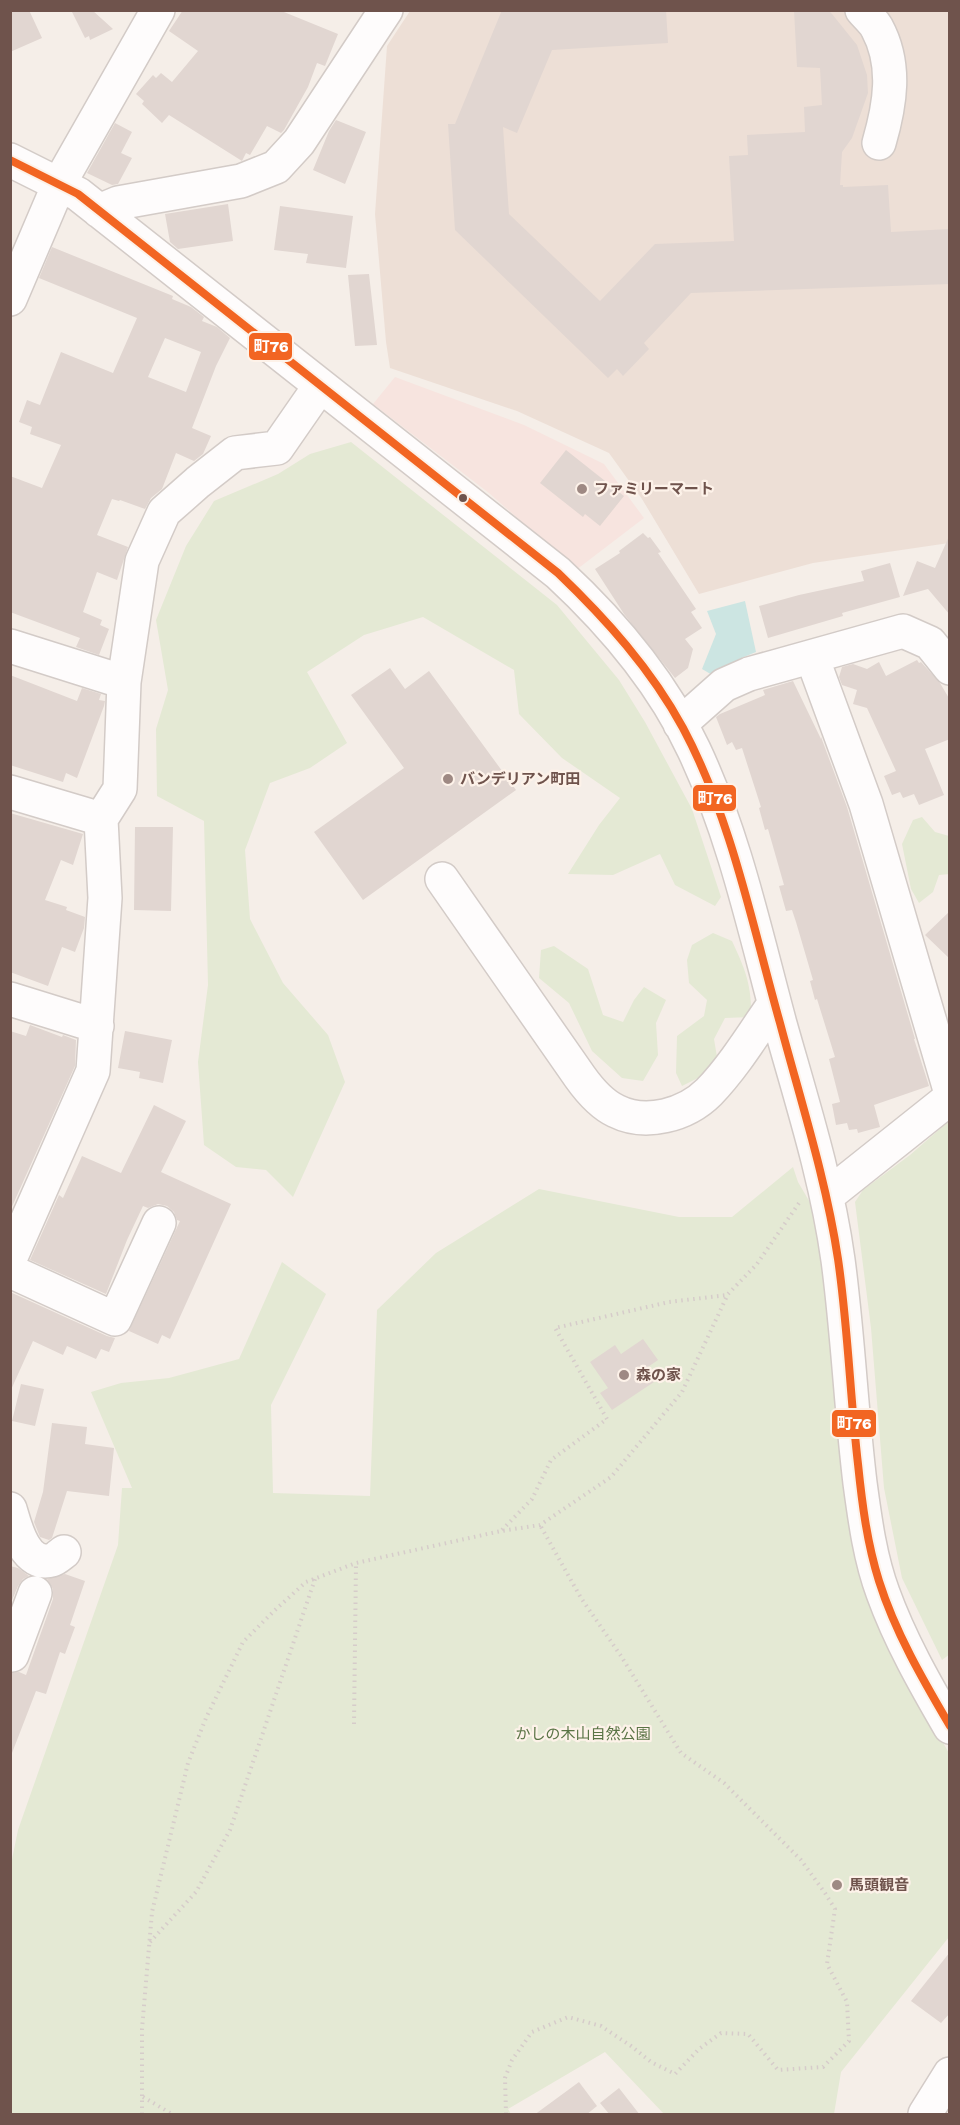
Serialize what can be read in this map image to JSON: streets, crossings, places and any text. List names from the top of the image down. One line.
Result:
{"parks":["かしの木山自然公園"],"places":["ファミリーマート","バンデリアン町田","森の家","馬頭観音"],"lines":["transit line 町76"]}
